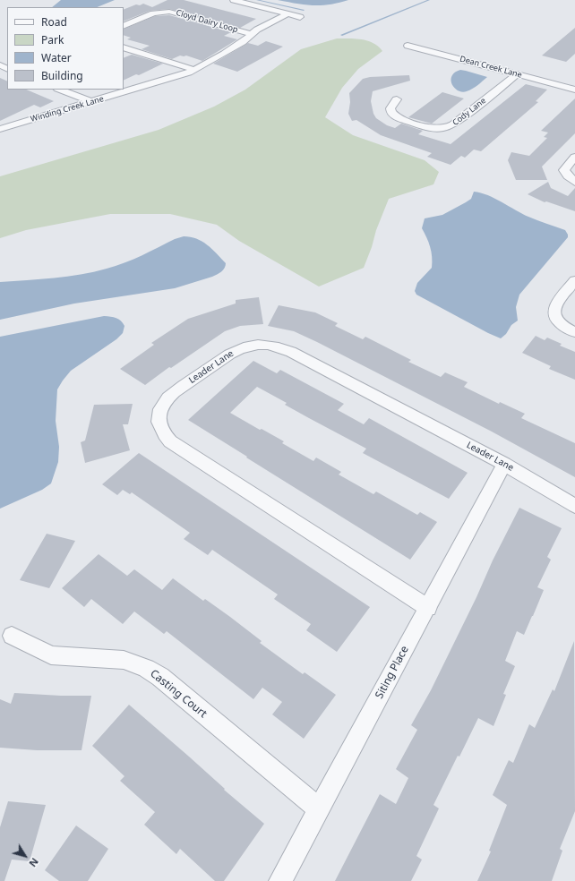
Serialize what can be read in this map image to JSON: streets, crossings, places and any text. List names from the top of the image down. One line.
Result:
{"streets":{"street":["Cloyd Dairy Loop","Dean Creek Lane","Winding Creek Lane","Cody Lane","Leader Lane","Siting Place","Casting Court"]},"crossings":[["Cloyd Dairy Loop","Winding Creek Lane"],["Dean Creek Lane","Cody Lane"],["Leader Lane","Siting Place"],["Siting Place","Casting Court"]],"legend":["Road","Park","Water","Building"],"north":"bottom right"}
